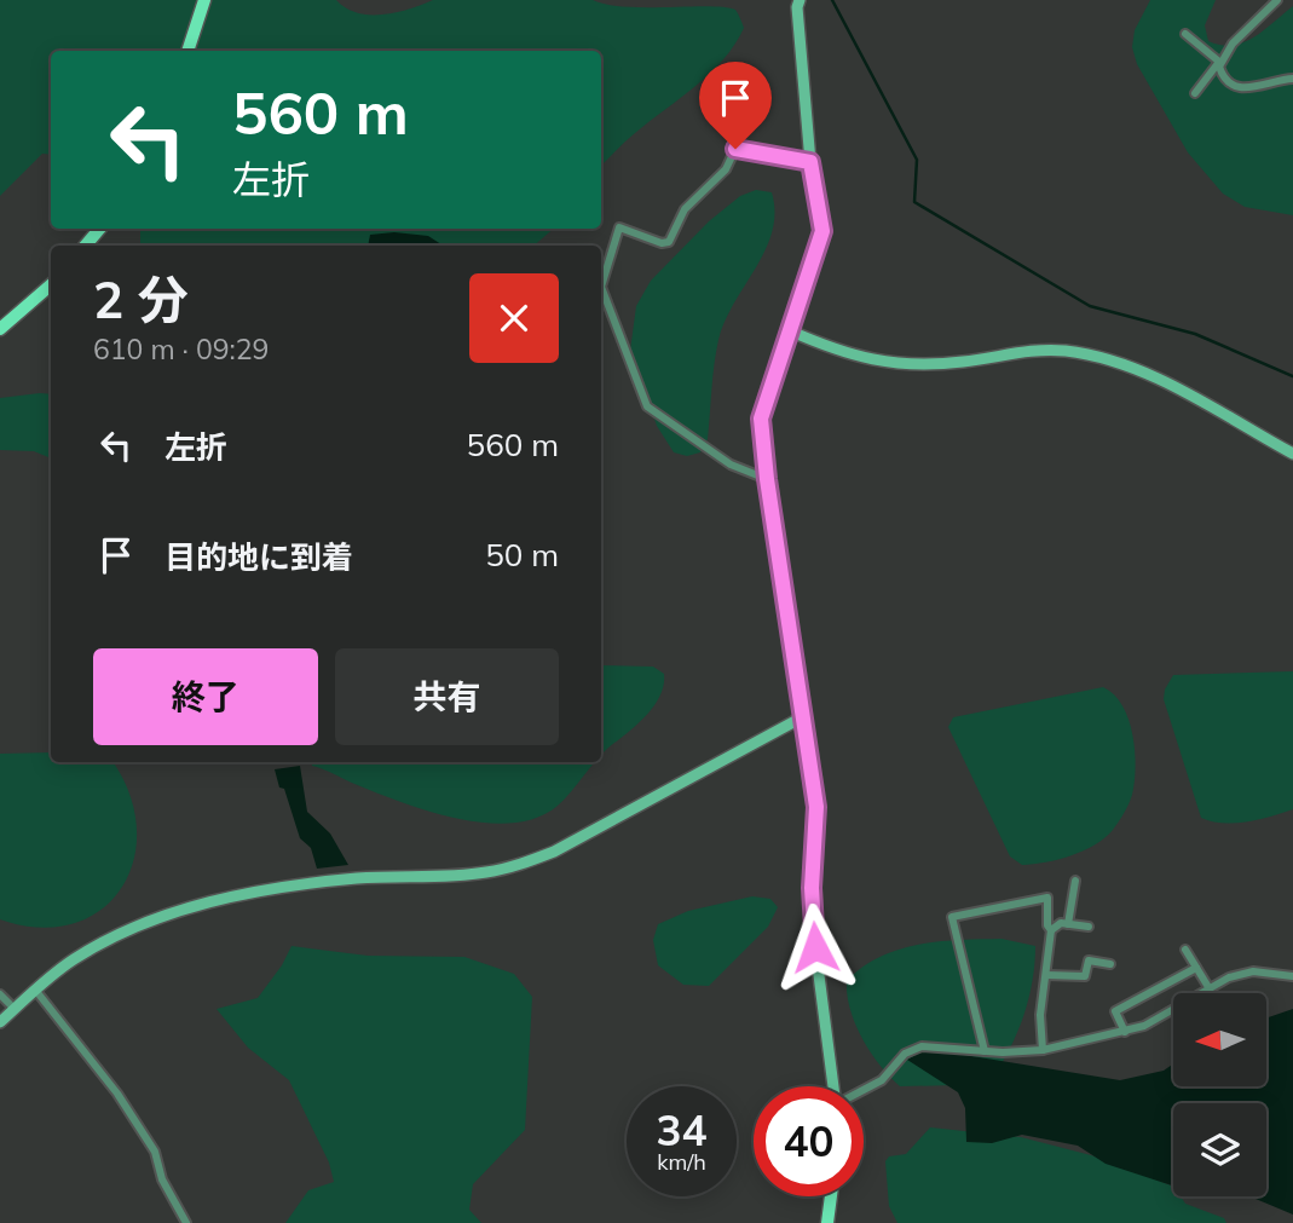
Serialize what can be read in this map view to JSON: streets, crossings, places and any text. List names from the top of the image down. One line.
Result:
{"north":"left","page":{"turn":["560 m","左折"],"heading":["2 分","610 m · 09:29"],"list":[{"name":"左折","value":"560 m"},{"name":"目的地に到着","value":"50 m"}],"buttons":["終了","共有"],"speed":"34 km/h","limit":"40"}}
